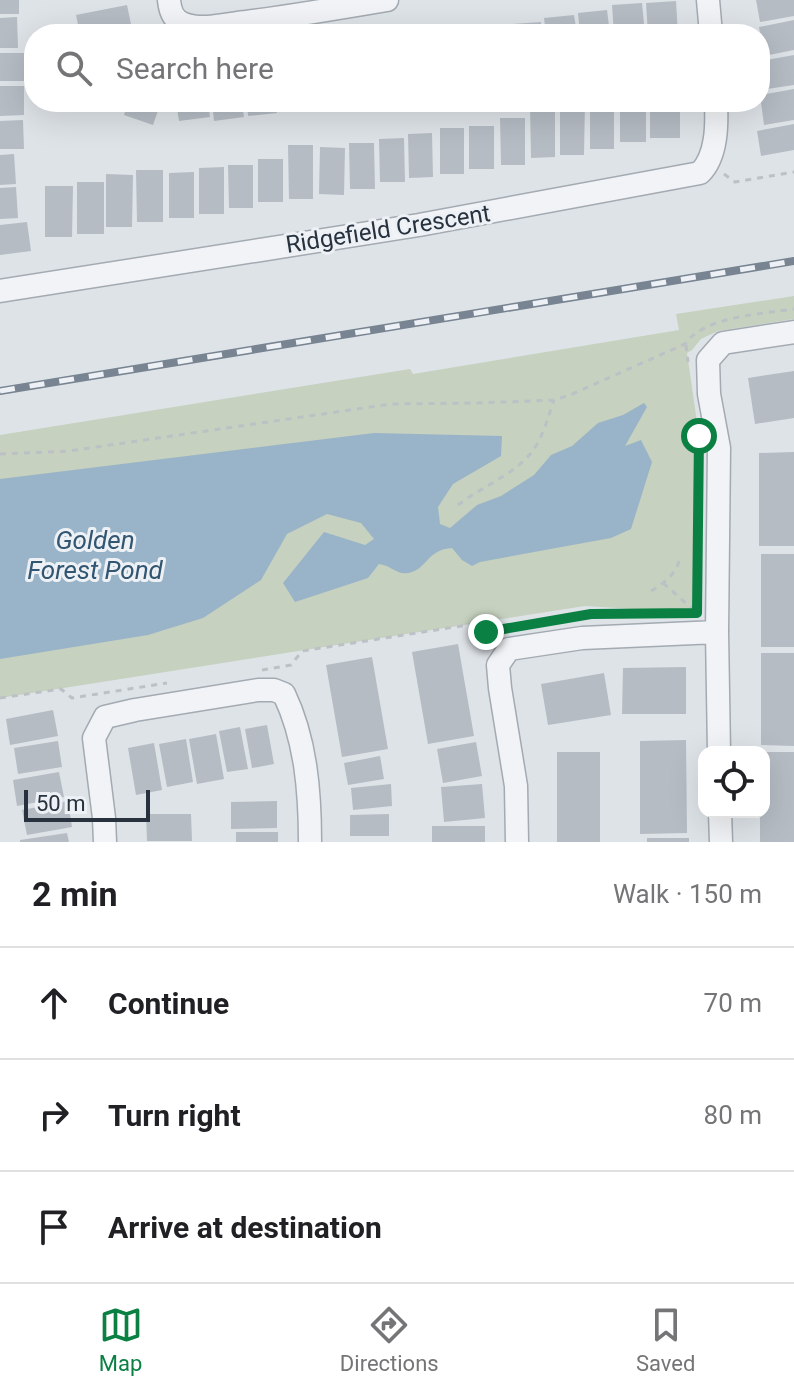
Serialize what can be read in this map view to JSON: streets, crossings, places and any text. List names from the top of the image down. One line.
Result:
{"streets":{"street":["Ridgefield Crescent"]},"water":["Golden Forest Pond"],"scale_bar":"50 m","page":{"search":"Search here","scale":"50 m","heading":["2 min","Walk · 150 m"],"list":[["Continue","70 m"],["Turn right","80 m"],"Arrive at destination"],"nav":["Map","Directions","Saved"]}}
